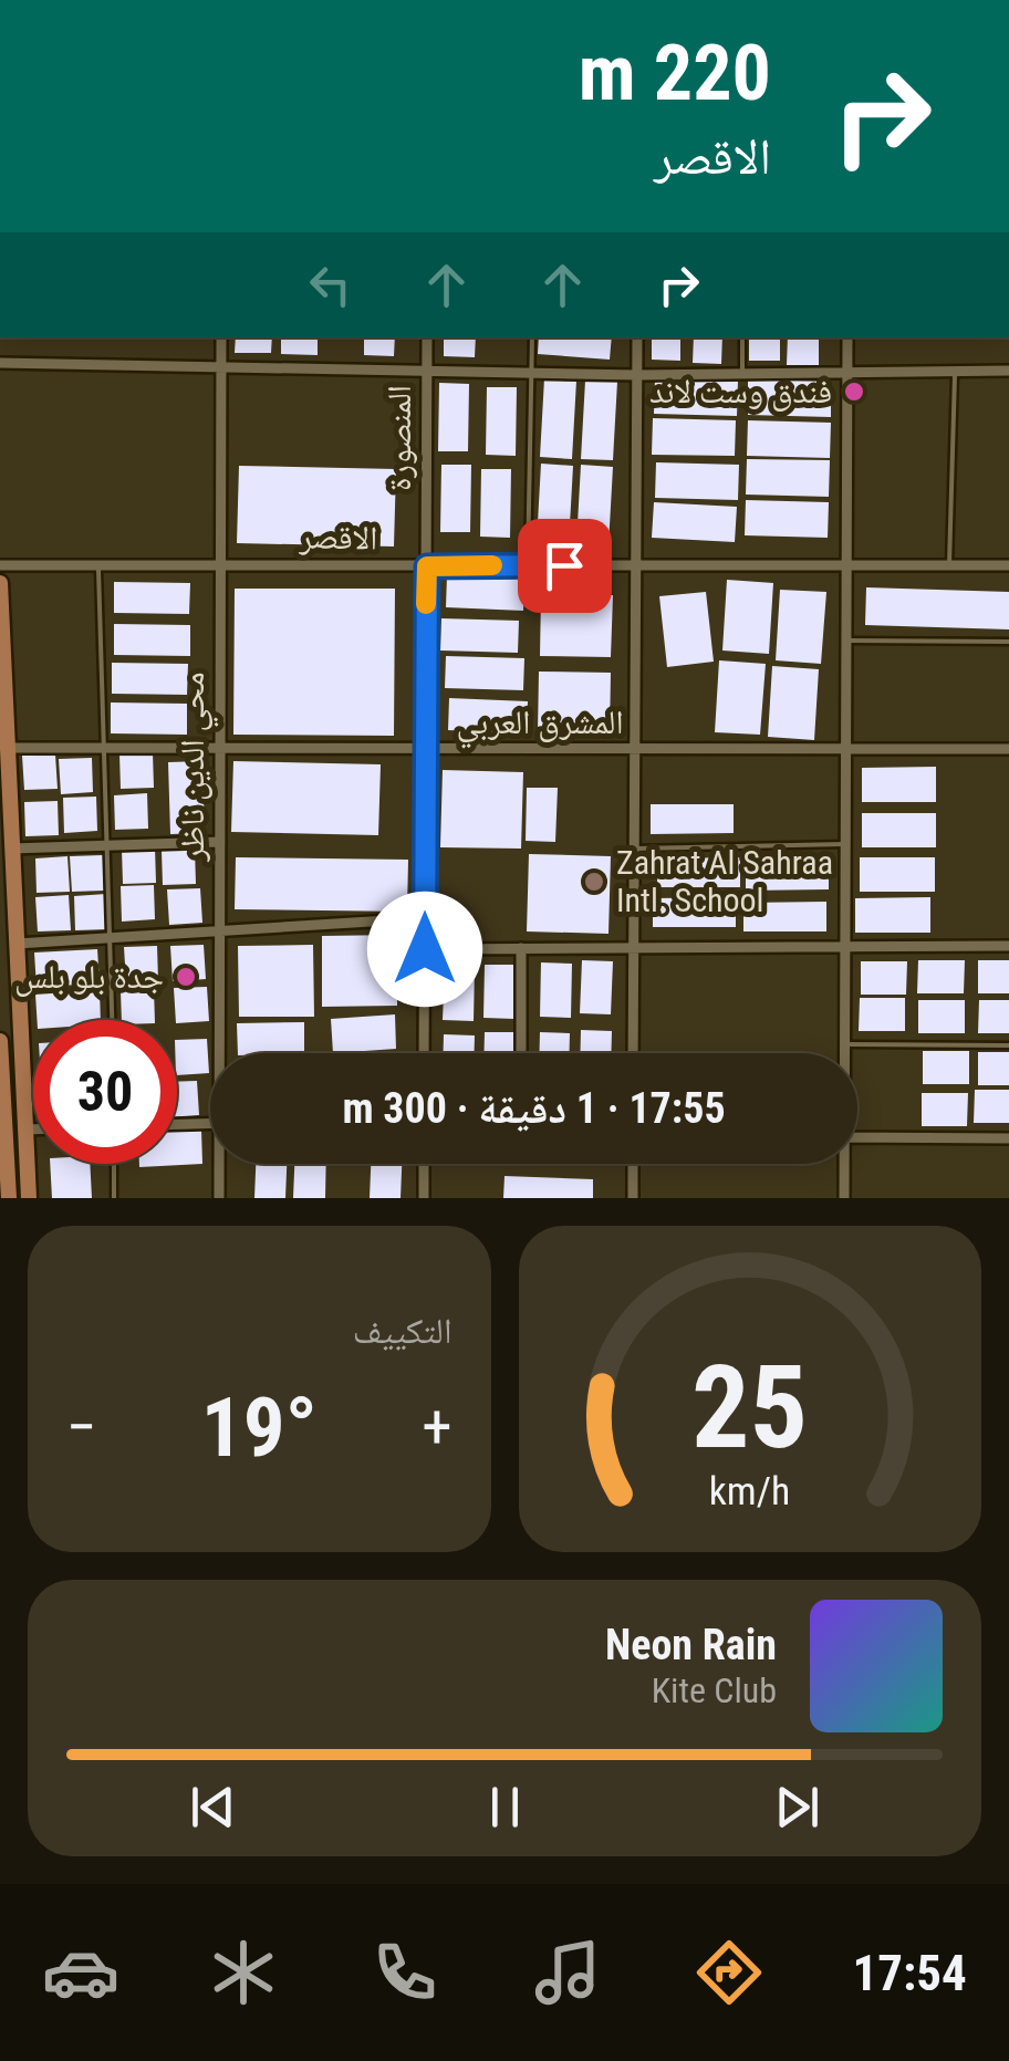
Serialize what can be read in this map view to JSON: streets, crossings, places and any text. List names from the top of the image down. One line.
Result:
{"streets":{"street":["المنصورة","الاقصر","المشرق العربي","محي الدين ناظر"]},"crossings":[["المنصورة","الاقصر"],["المنصورة","المشرق العربي"],["الاقصر","محي الدين ناظر"],["المشرق العربي","محي الدين ناظر"]],"places":["فندق وست لاند","Zahrat Al Sahraa Intl. School","جدة بلو بلس"],"page":{"turn":["220 m","الاقصر"],"limit":"30","trip":"17:55 · 1 دقيقة · 300 m","tile":"التكييف","heat":["−","19°","+"],"song":["Neon Rain","Kite Club"],"tabs":"17:54","gauge":["25","km/h"]}}
